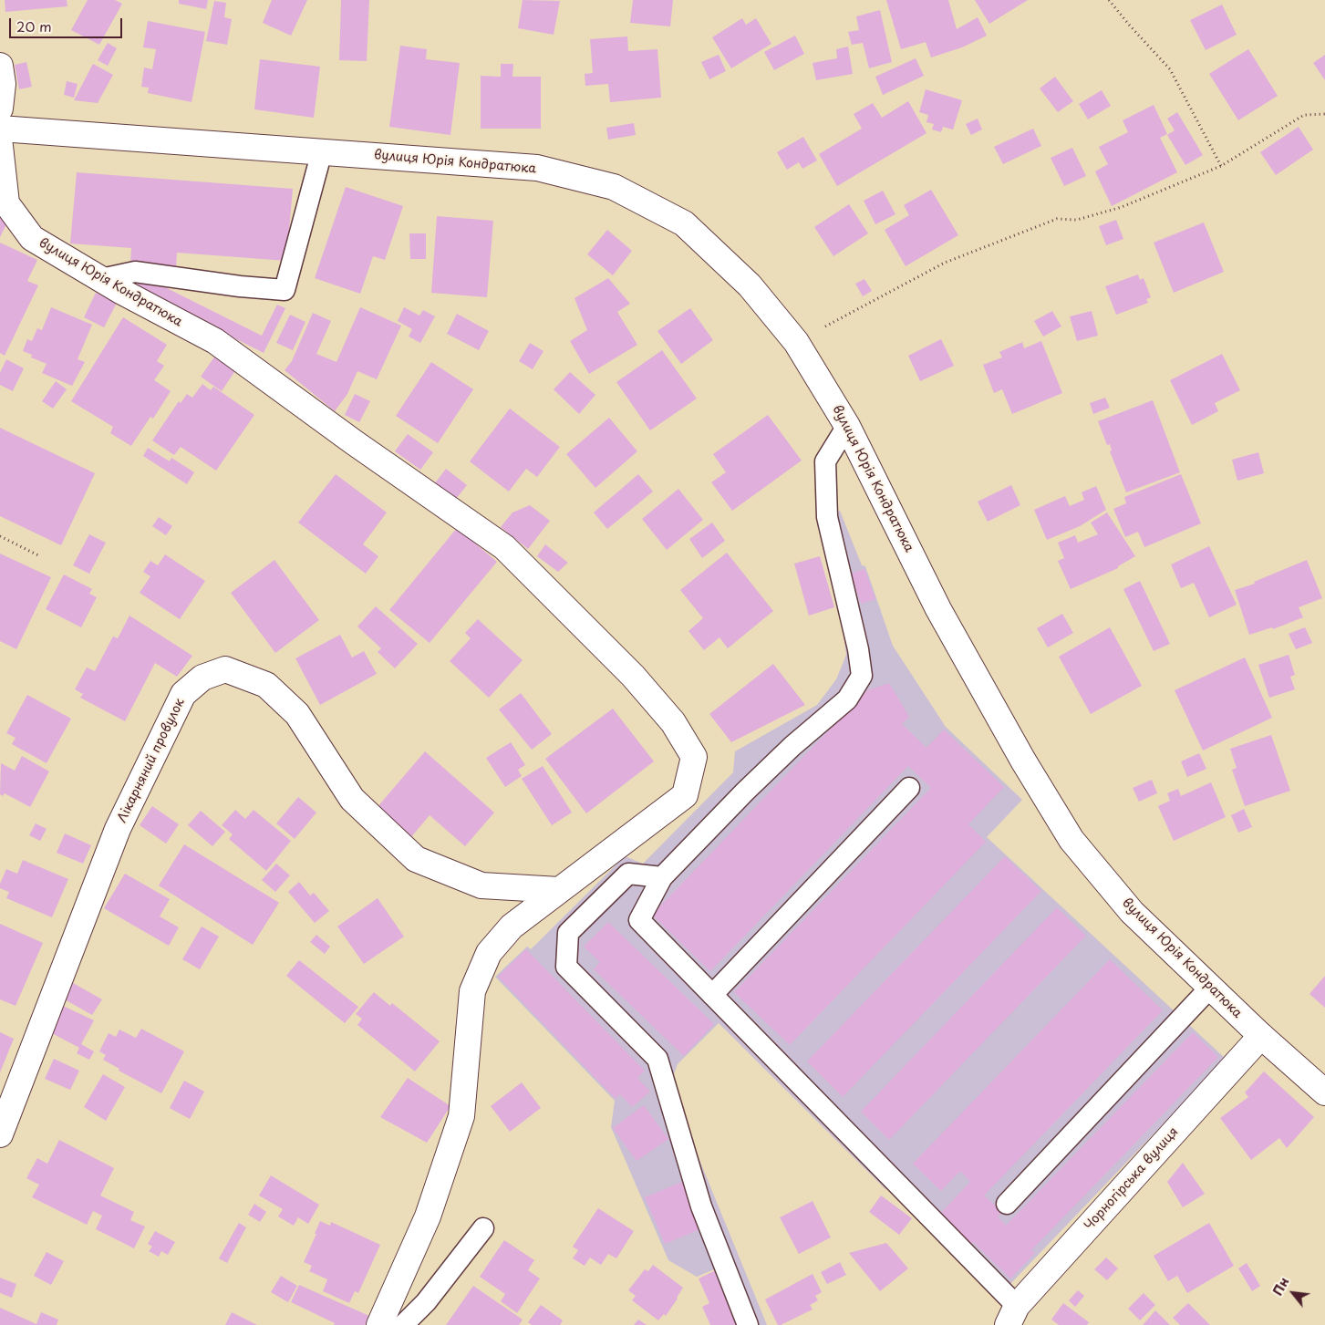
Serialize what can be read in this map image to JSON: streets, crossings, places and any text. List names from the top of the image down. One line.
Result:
{"streets":{"street":["вулиця Юрія Кондратюка","Лікарняний провулок","Чорногірська вулиця"]},"crossings":[["вулиця Юрія Кондратюка","Лікарняний провулок"],["вулиця Юрія Кондратюка","Чорногірська вулиця"]],"scale_bar":"20 m","north":"top left"}
